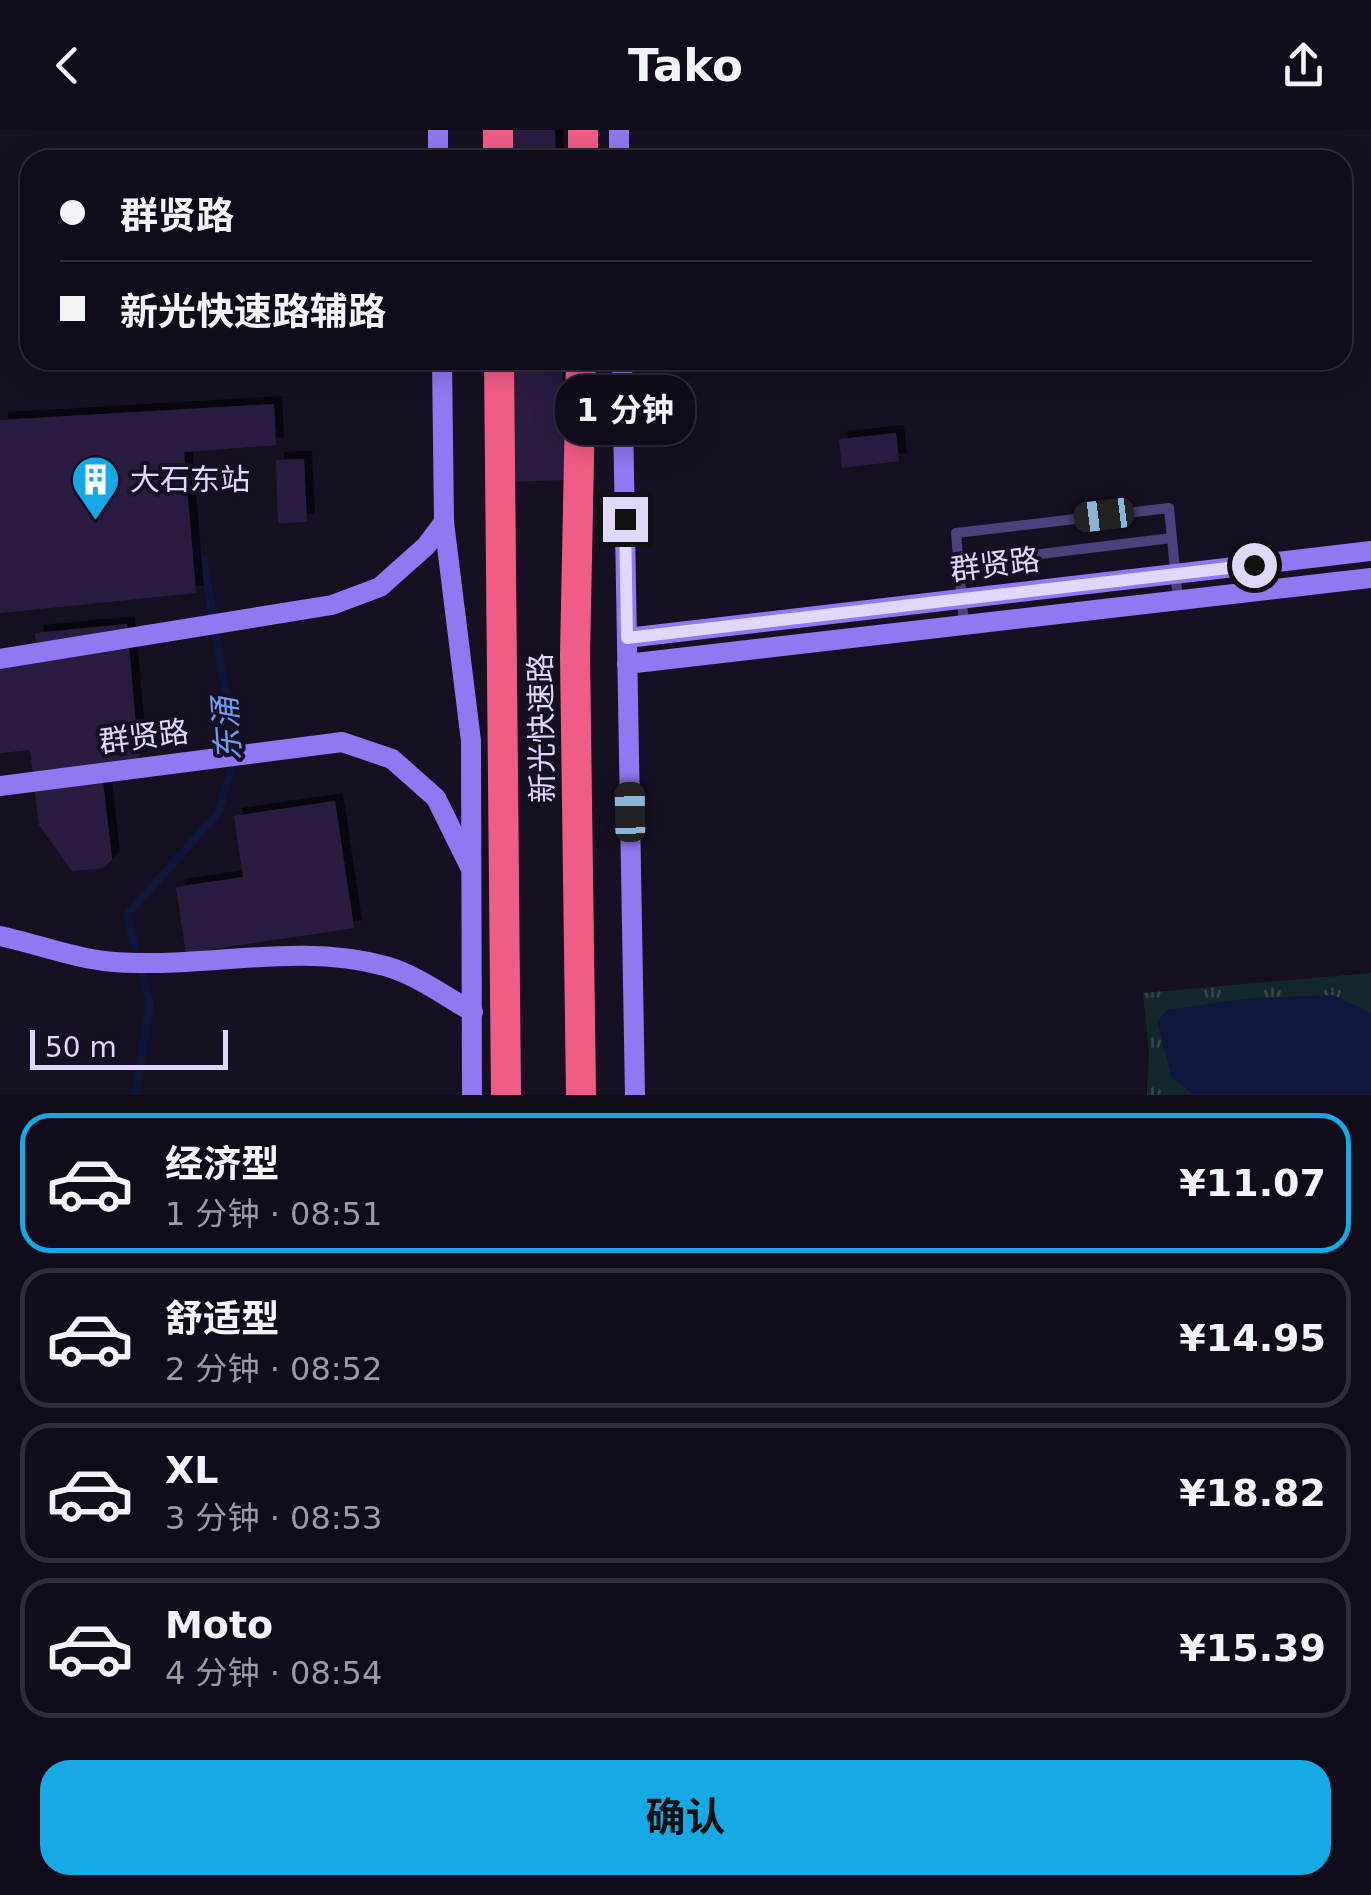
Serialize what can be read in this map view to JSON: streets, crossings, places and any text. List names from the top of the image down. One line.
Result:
{"streets":{"highway":["新光快速路"],"street":["群贤路"]},"water":["东涌"],"places":{"building":["大石东站"]},"scale_bar":"50 m","page":{"header":"Tako","banner":["群贤路","新光快速路辅路"],"bubble":"1 分钟","scale":"50 m","list":[{"name":"经济型","note":"1 分钟 · 08:51","value":"¥11.07"},{"name":"舒适型","note":"2 分钟 · 08:52","value":"¥14.95"},{"name":"XL","note":"3 分钟 · 08:53","value":"¥18.82"},{"name":"Moto","note":"4 分钟 · 08:54","value":"¥15.39"}],"buttons":"确认"}}
